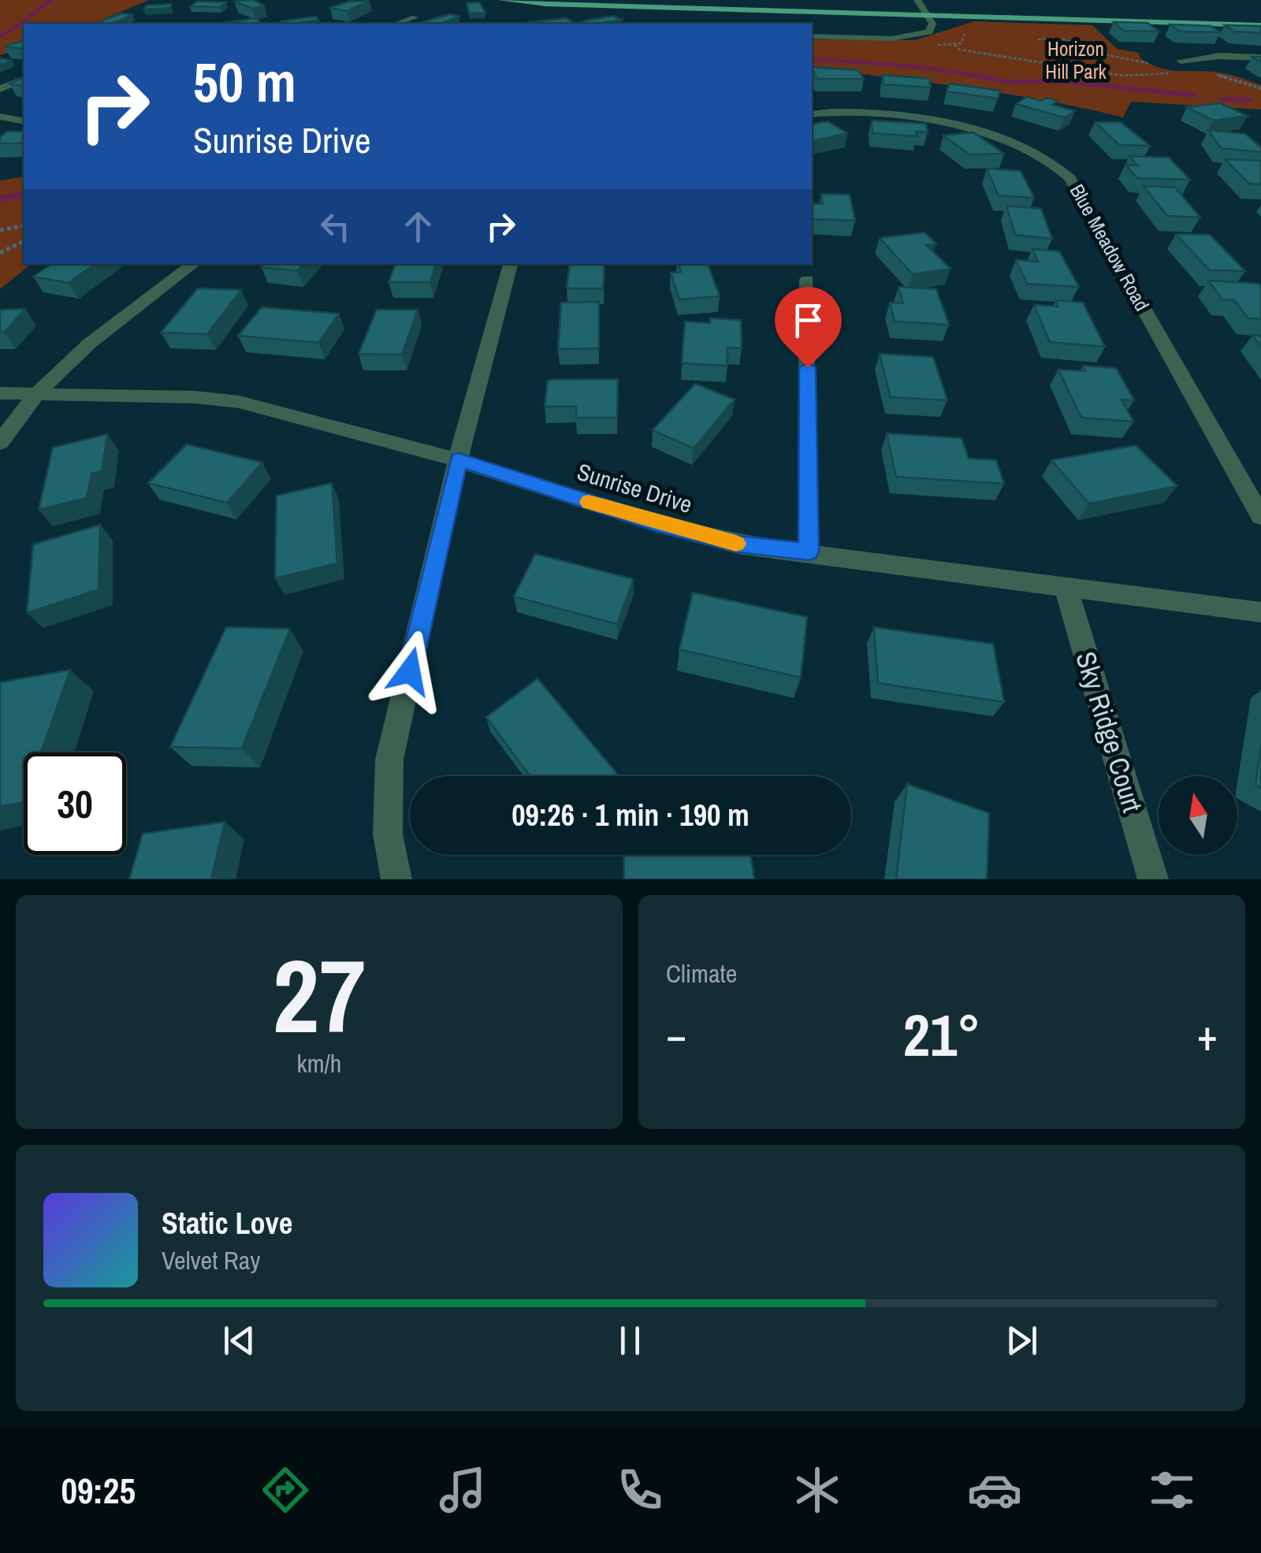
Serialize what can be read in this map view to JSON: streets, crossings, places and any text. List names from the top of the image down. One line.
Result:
{"streets":{"street":["Blue Meadow Road","Sunrise Drive","Sky Ridge Court"]},"crossings":[["Sunrise Drive","Sky Ridge Court"]],"parks":["Horizon Hill Park"],"north":"top","page":{"turn":["50 m","Sunrise Drive"],"limit":"30","trip":"09:26 · 1 min · 190 m","tile":[["27","km/h"],"Climate"],"heat":["−","21°","+"],"song":["Static Love","Velvet Ray"],"tabs":"09:25"}}
